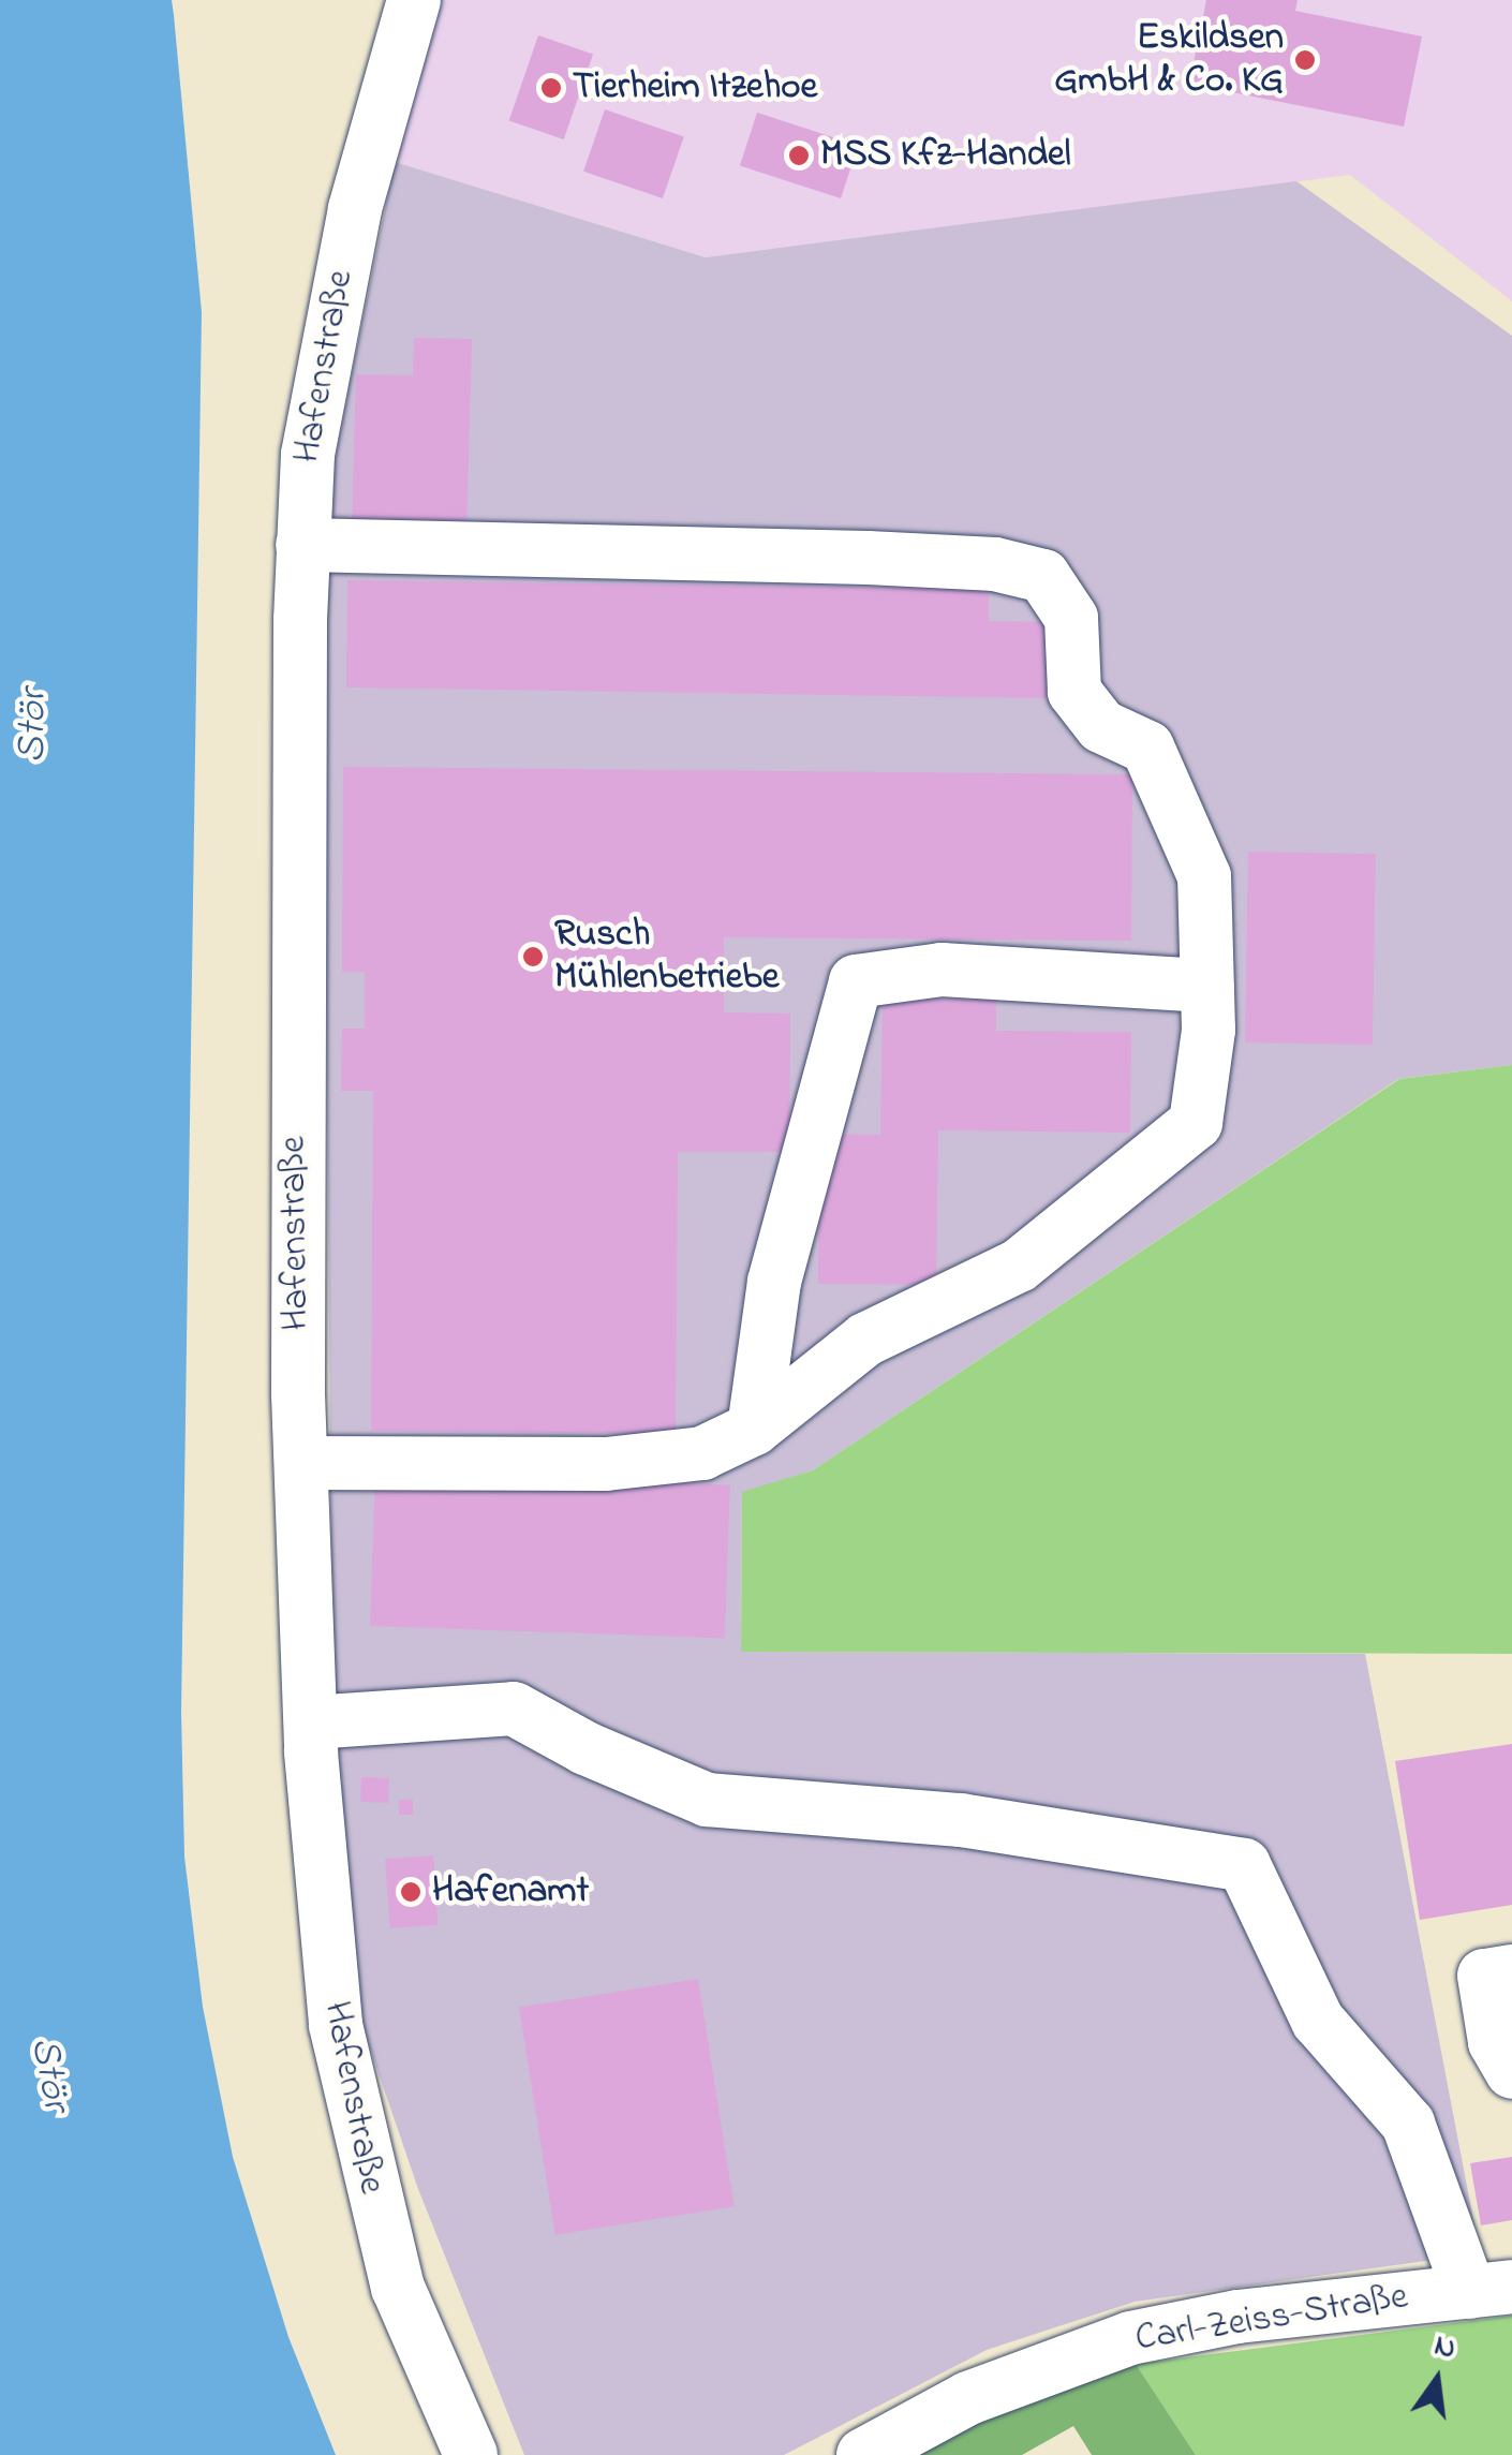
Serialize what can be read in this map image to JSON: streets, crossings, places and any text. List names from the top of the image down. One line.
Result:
{"streets":{"street":["Hafenstraße","Carl-Zeiss-Straße"]},"water":["Stör"],"places":["Eskildsen GmbH & Co. KG","Tierheim Itzehoe","MSS Kfz-Handel","Rusch Mühlenbetriebe","Hafenamt"],"north":"top"}
